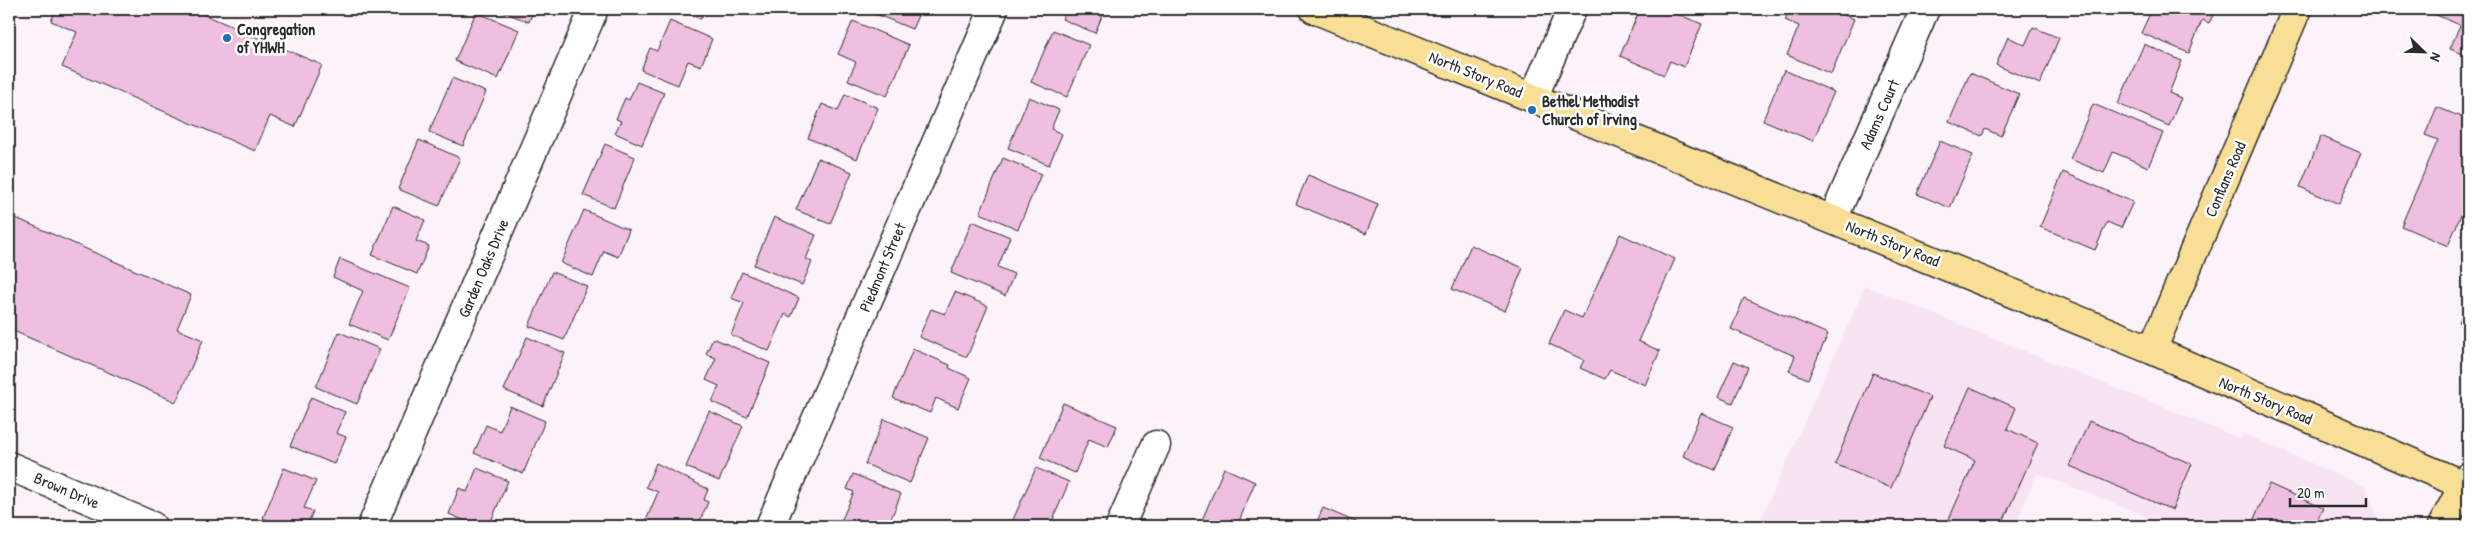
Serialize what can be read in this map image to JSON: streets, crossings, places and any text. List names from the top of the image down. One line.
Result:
{"streets":{"main road":["North Story Road","Conflans Road"],"street":["Adams Court","Piedmont Street","Garden Oaks Drive","Brown Drive"]},"crossings":[["North Story Road","Adams Court"],["North Story Road","Conflans Road"]],"places":["Congregation of YHWH","Bethel Methodist Church of Irving"],"scale_bar":"20 m","north":"bottom right"}
